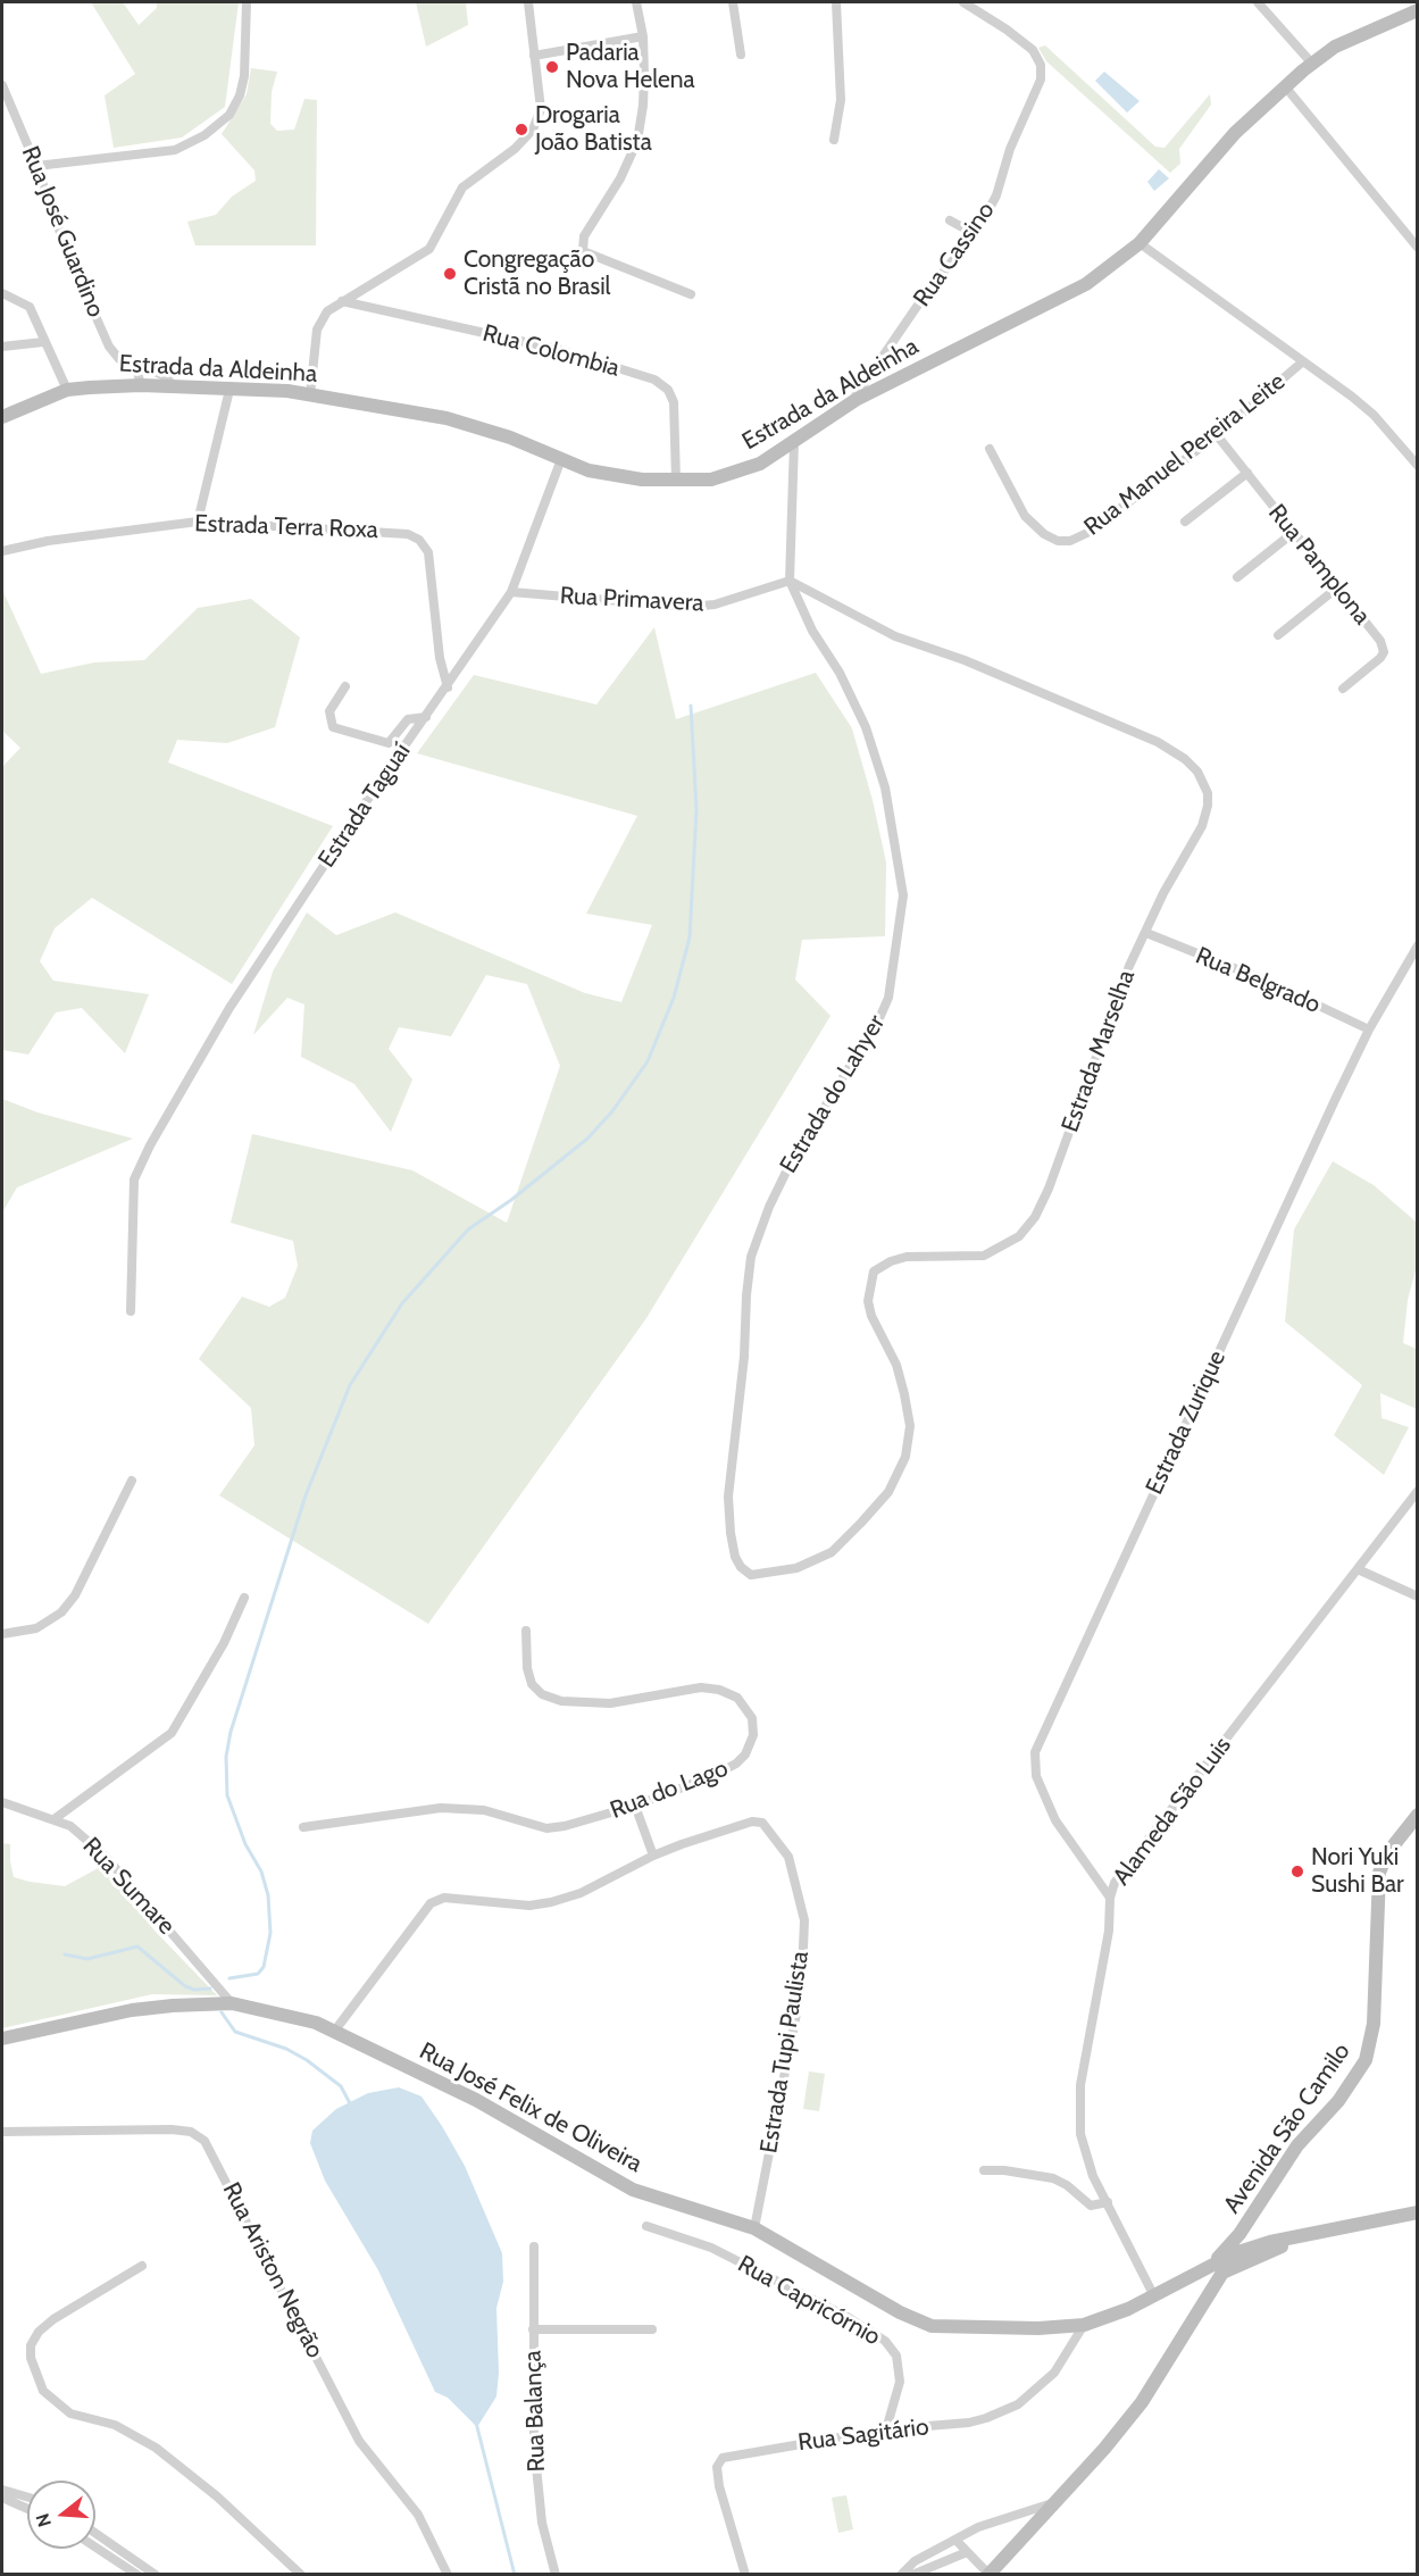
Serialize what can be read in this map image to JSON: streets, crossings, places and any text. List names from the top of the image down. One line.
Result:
{"streets":{"main road":["Estrada da Aldeinha","Rua José Felix de Oliveira","Avenida São Camilo"],"street":["Rua José Guardino","Rua Cassino","Rua Colombia","Rua Manuel Pereira Leite","Estrada Terra Roxa","Rua Pamplona","Rua Primavera","Estrada Taguaí","Rua Belgrado","Estrada Marselha","Estrada do Lahyer","Estrada Zurique","Rua do Lago","Alameda São Luis","Rua Sumare","Estrada Tupi Paulista","Rua Ariston Negrão","Rua Capricórnio","Rua Balança","Rua Sagitário"]},"crossings":[["Rua José Guardino","Estrada da Aldeinha"],["Rua Cassino","Estrada da Aldeinha"],["Rua Colombia","Estrada da Aldeinha"],["Estrada da Aldeinha","Estrada Taguaí"],["Estrada da Aldeinha","Estrada do Lahyer"],["Rua Manuel Pereira Leite","Rua Pamplona"],["Estrada Terra Roxa","Estrada Taguaí"],["Rua Primavera","Estrada Taguaí"],["Rua Primavera","Estrada Marselha"],["Rua Primavera","Estrada do Lahyer"],["Rua Belgrado","Estrada Marselha"],["Rua Belgrado","Estrada Zurique"],["Estrada Marselha","Estrada do Lahyer"],["Estrada Zurique","Alameda São Luis"],["Alameda São Luis","Rua José Felix de Oliveira"],["Rua Sumare","Rua José Felix de Oliveira"],["Estrada Tupi Paulista","Rua José Felix de Oliveira"],["Rua José Felix de Oliveira","Avenida São Camilo"],["Rua José Felix de Oliveira","Rua Sagitário"],["Rua Capricórnio","Rua Sagitário"]],"places":["Padaria Nova Helena","Drogaria João Batista","Congregação Cristã no Brasil","Nori Yuki Sushi Bar"],"north":"left"}
